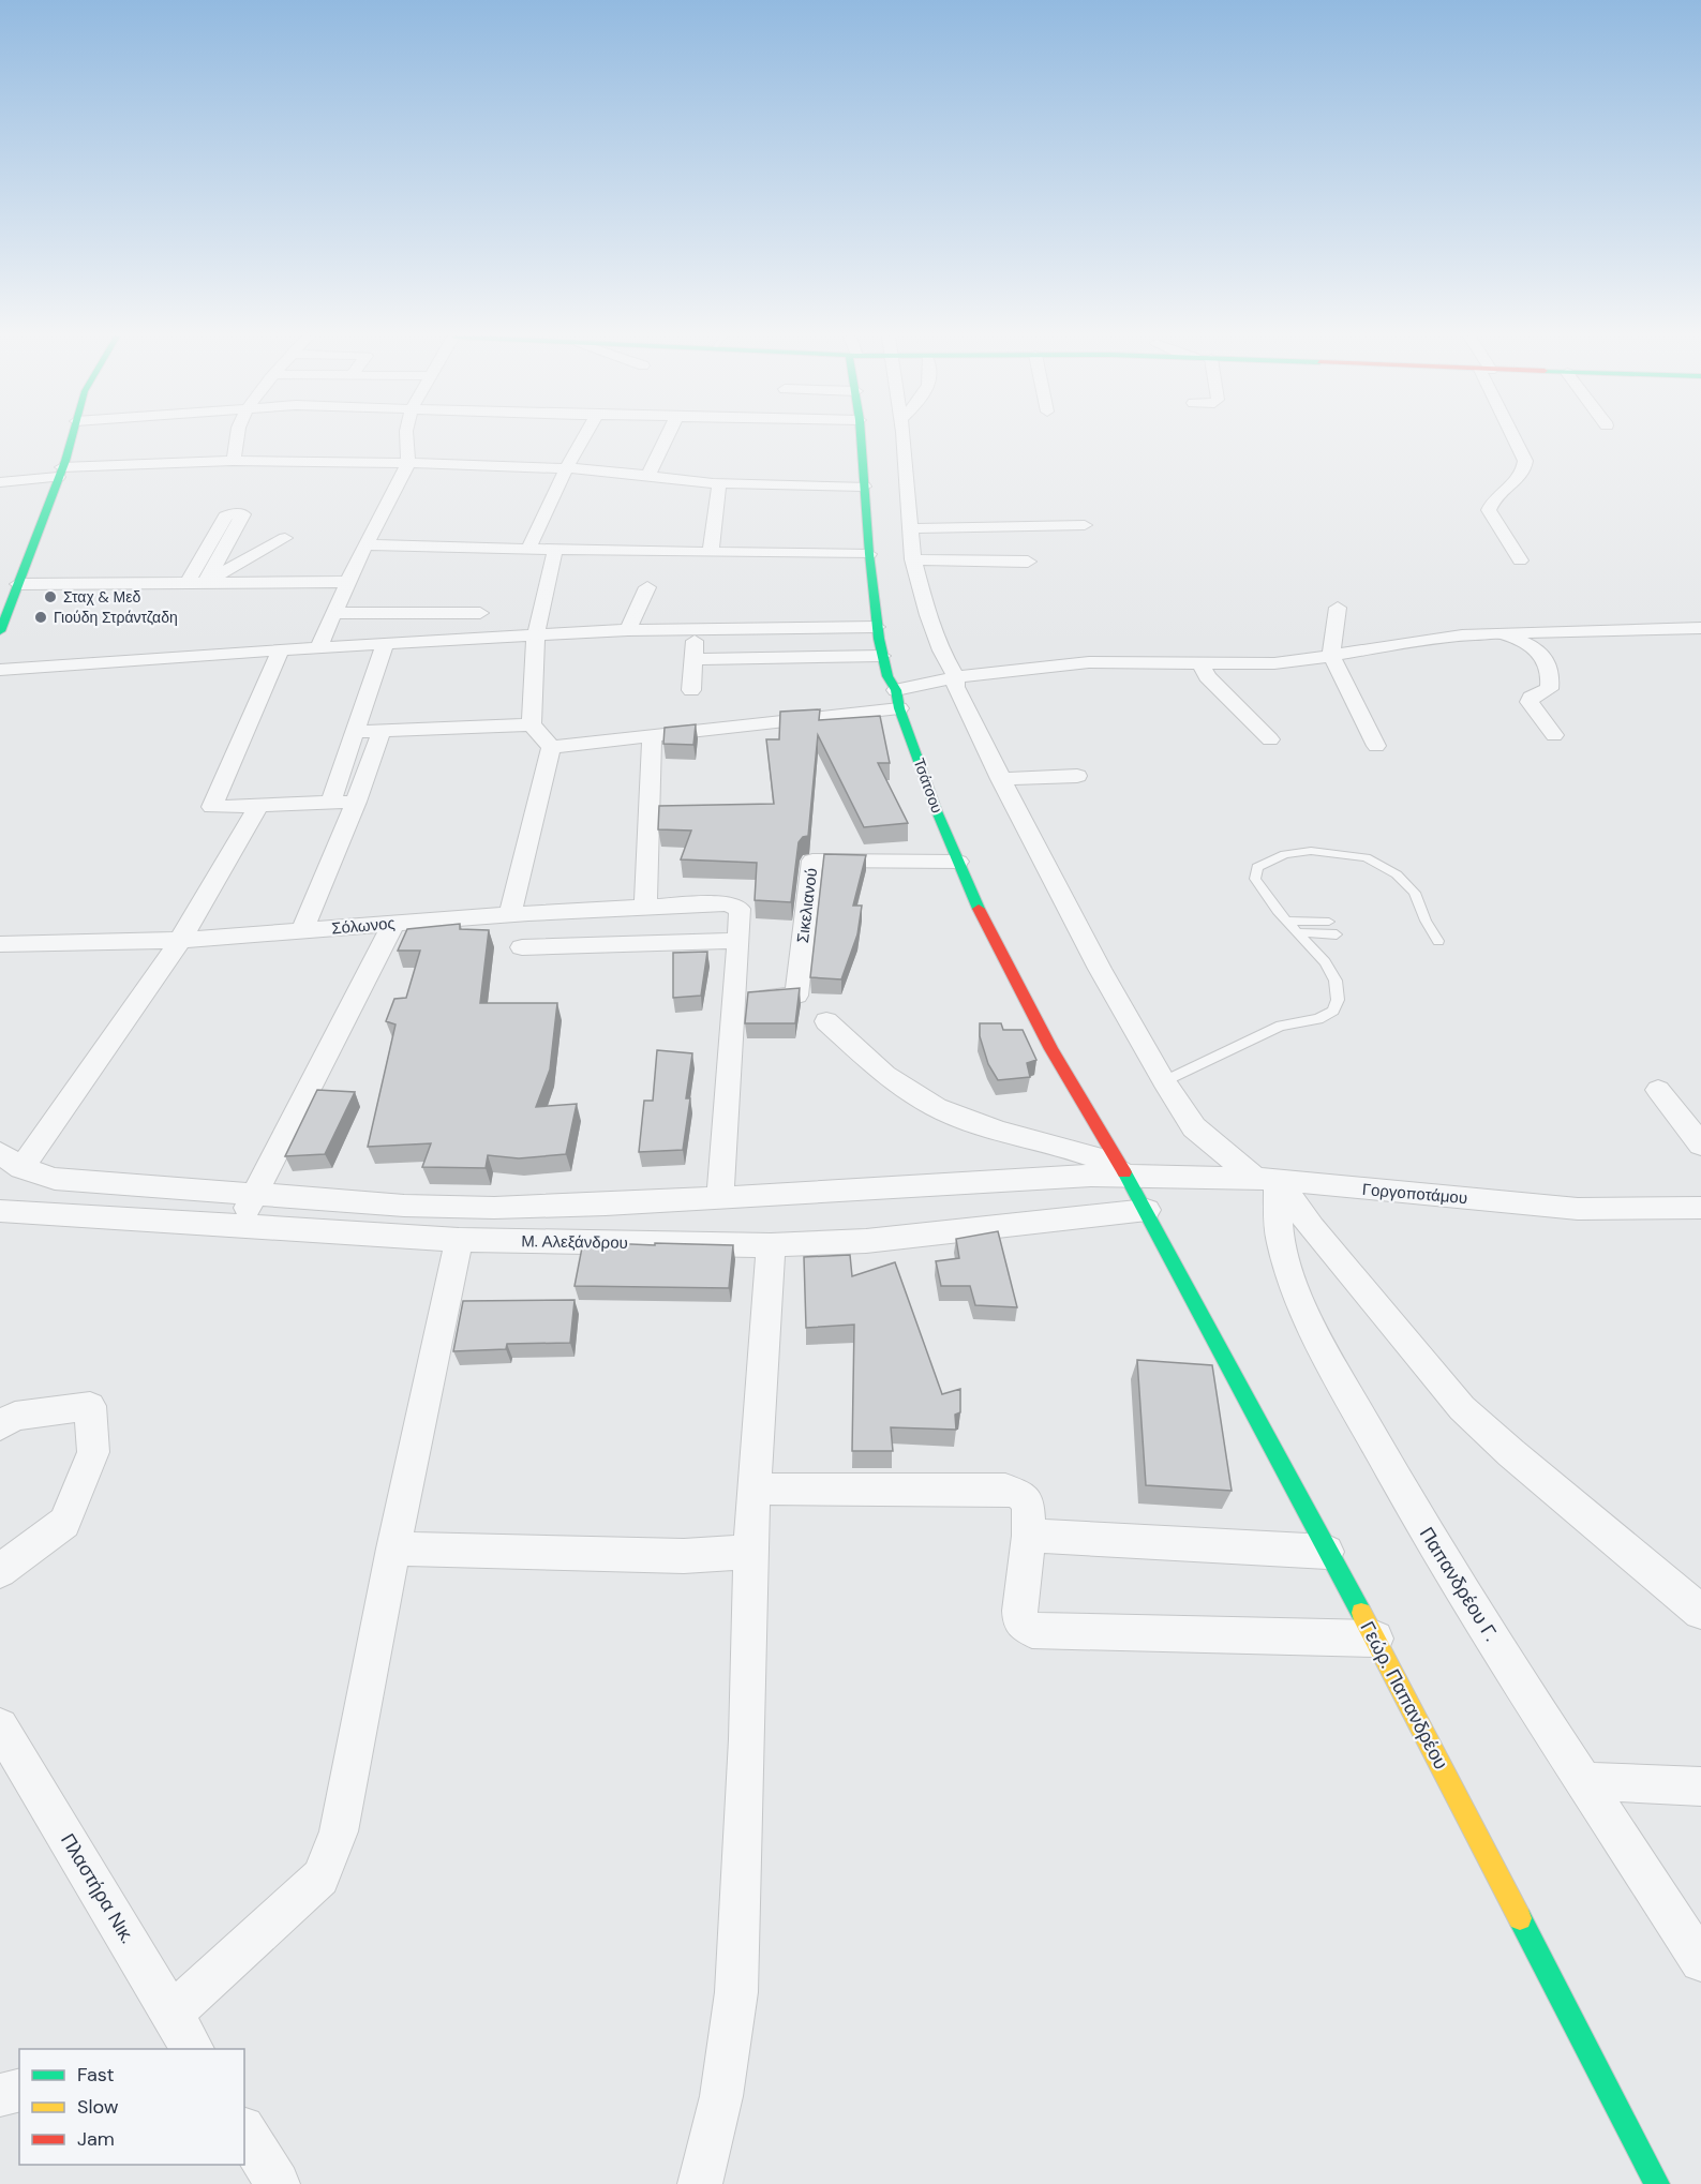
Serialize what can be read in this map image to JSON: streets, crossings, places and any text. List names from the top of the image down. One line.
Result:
{"streets":{"street":["Τσάτσου","Σικελιανού","Σόλωνος","Γοργοποτάμου","Μ. Αλεξάνδρου","Παπανδρέου Γ.","Γεώρ. Παπανδρέου","Πλαστήρα Νικ."]},"crossings":[["Τσάτσου","Σικελιανού"],["Τσάτσου","Γοργοποτάμου"],["Τσάτσου","Μ. Αλεξάνδρου"],["Τσάτσου","Γεώρ. Παπανδρέου"],["Γοργοποτάμου","Παπανδρέου Γ."],["Μ. Αλεξάνδρου","Γεώρ. Παπανδρέου"]],"places":["Σταχ & Μεδ","Γιούδη Στράντζαδη"],"legend":["Fast","Slow","Jam"]}
